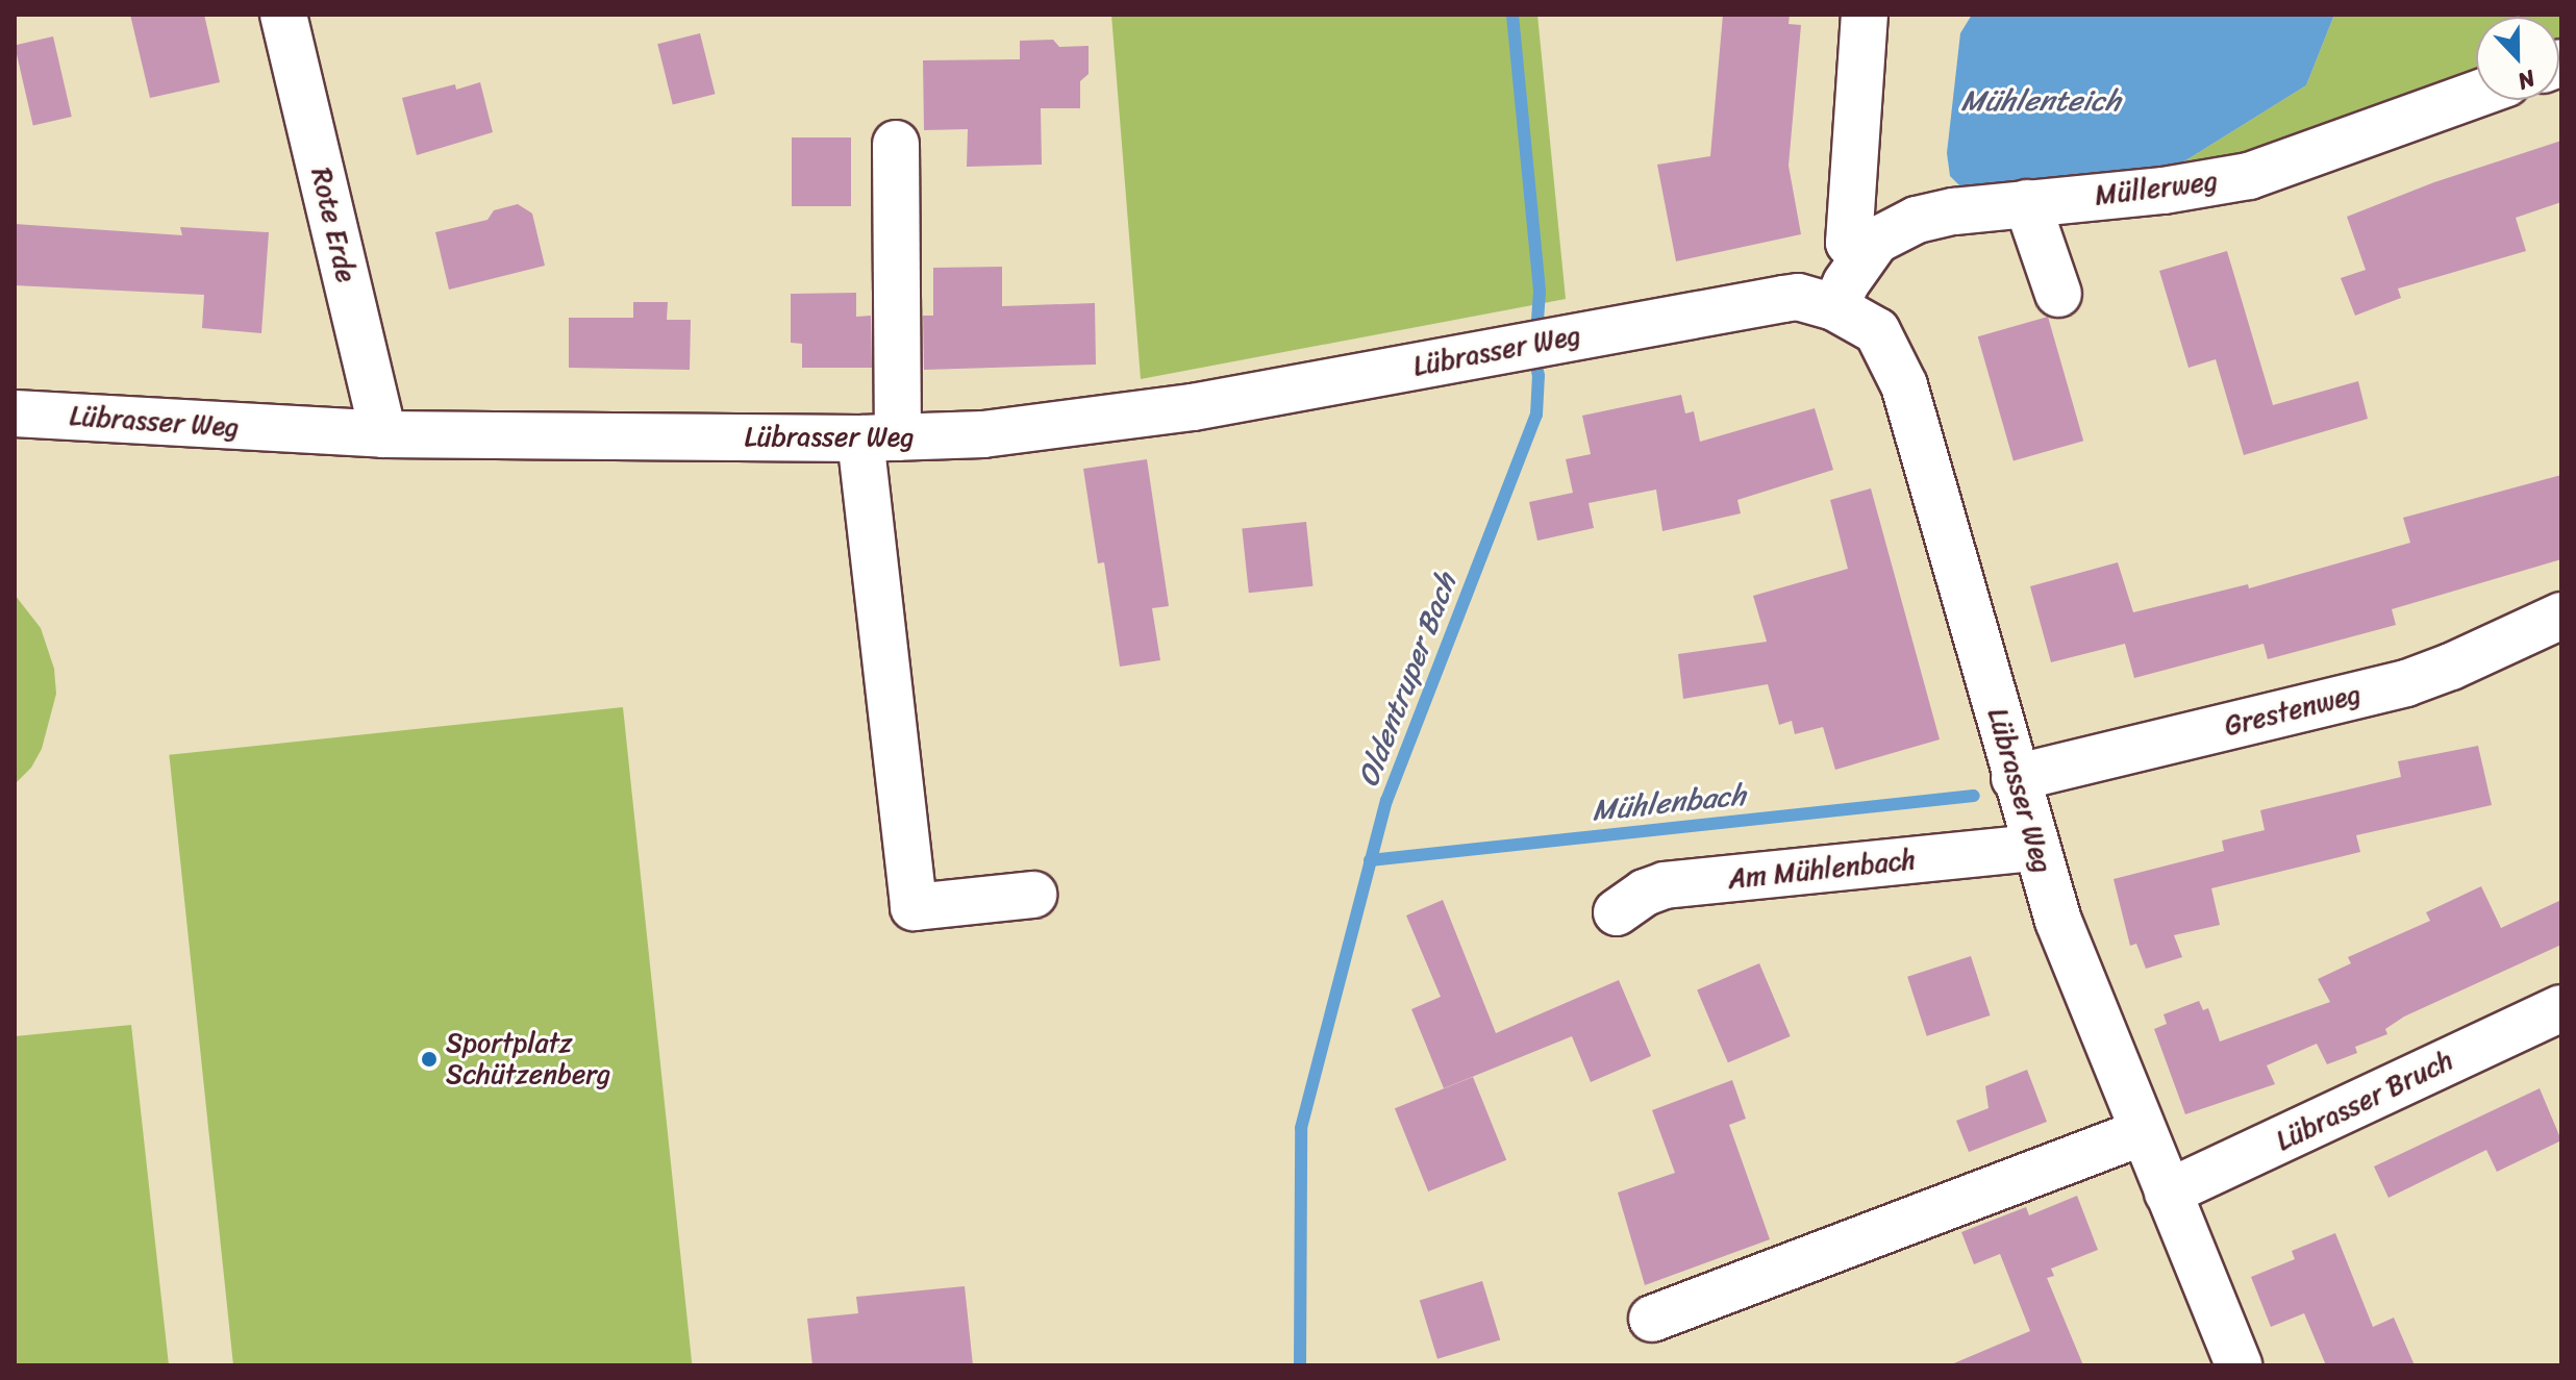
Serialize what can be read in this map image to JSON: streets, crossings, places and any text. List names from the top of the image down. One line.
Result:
{"streets":{"street":["Müllerweg","Rote Erde","Lübrasser Weg","Grestenweg","Am Mühlenbach","Lübrasser Bruch"]},"crossings":[["Müllerweg","Lübrasser Weg"],["Rote Erde","Lübrasser Weg"],["Lübrasser Weg","Grestenweg"],["Lübrasser Weg","Am Mühlenbach"],["Lübrasser Weg","Lübrasser Bruch"]],"water":["Mühlenteich","Oldentruper Bach","Mühlenbach"],"places":["Sportplatz Schützenberg"],"north":"bottom"}
